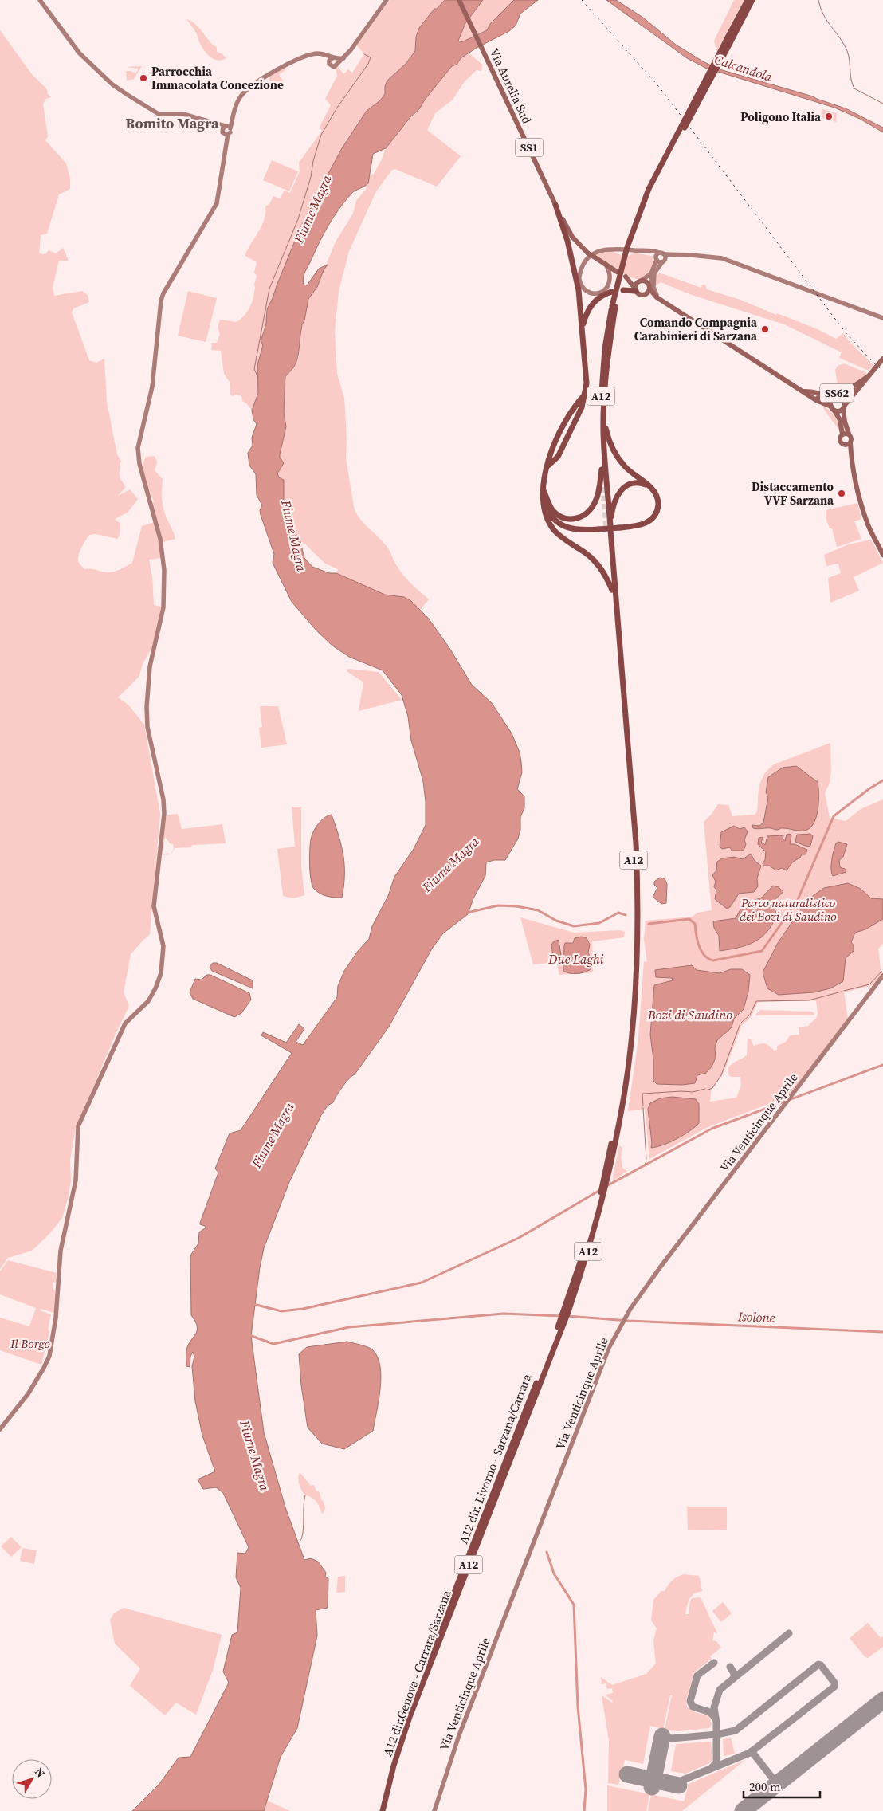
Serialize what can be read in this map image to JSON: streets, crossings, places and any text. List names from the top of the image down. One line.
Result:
{"streets":{"highway":["A12","A12 dir. Livorno - Sarzana/Carrara","A12 dir.Genova - Carrara/Sarzana"],"main road":["Via Aurelia Sud","SS1","SS62","Via Venticinque Aprile"]},"crossings":[["A12","A12 dir.Genova - Carrara/Sarzana"],["A12 dir. Livorno - Sarzana/Carrara","A12 dir.Genova - Carrara/Sarzana"]],"districts":["Romito Magra"],"water":["Calcandola","Fiume Magra","Due Laghi","Bozi di Saudino","Isolone"],"parks":["Parco naturalistico dei Bozi di Saudino","Il Borgo"],"places":["Parrocchia Immacolata Concezione","Poligono Italia","Comando Compagnia Carabinieri di Sarzana","Distaccamento VVF Sarzana"],"scale_bar":"200 m","north":"top right"}
